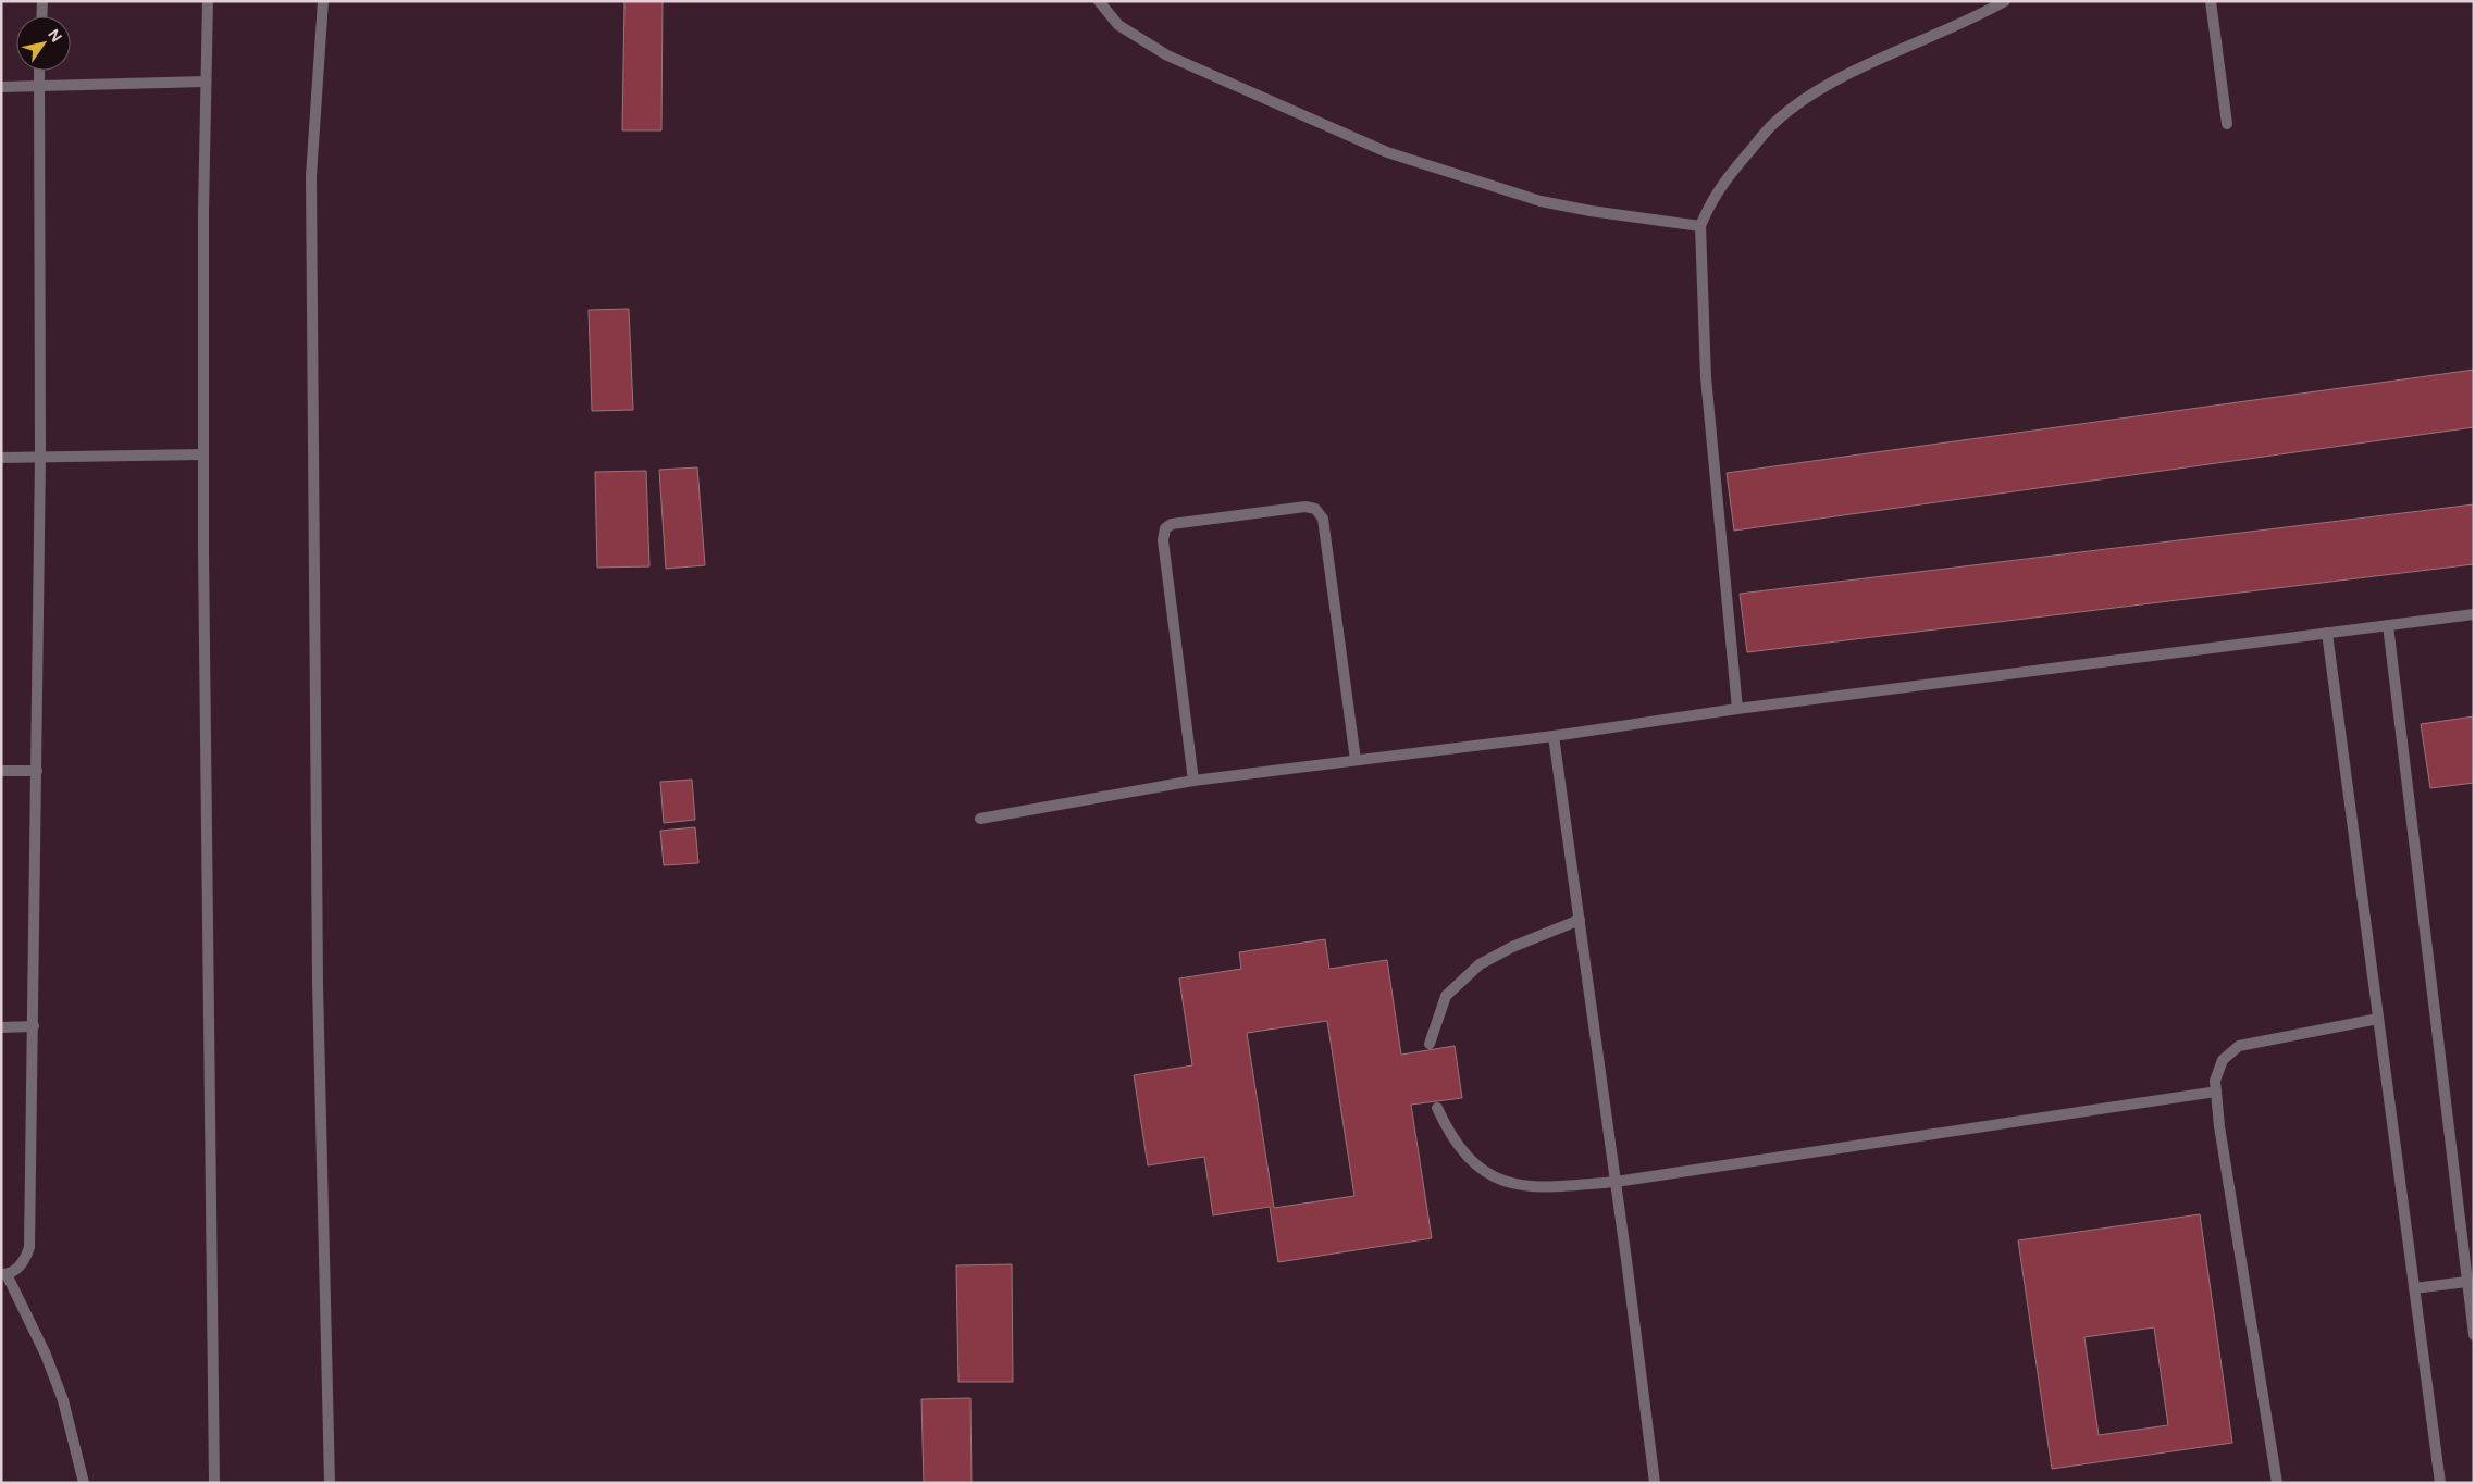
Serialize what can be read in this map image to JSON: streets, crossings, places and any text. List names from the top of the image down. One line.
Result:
{"north":"top right"}
